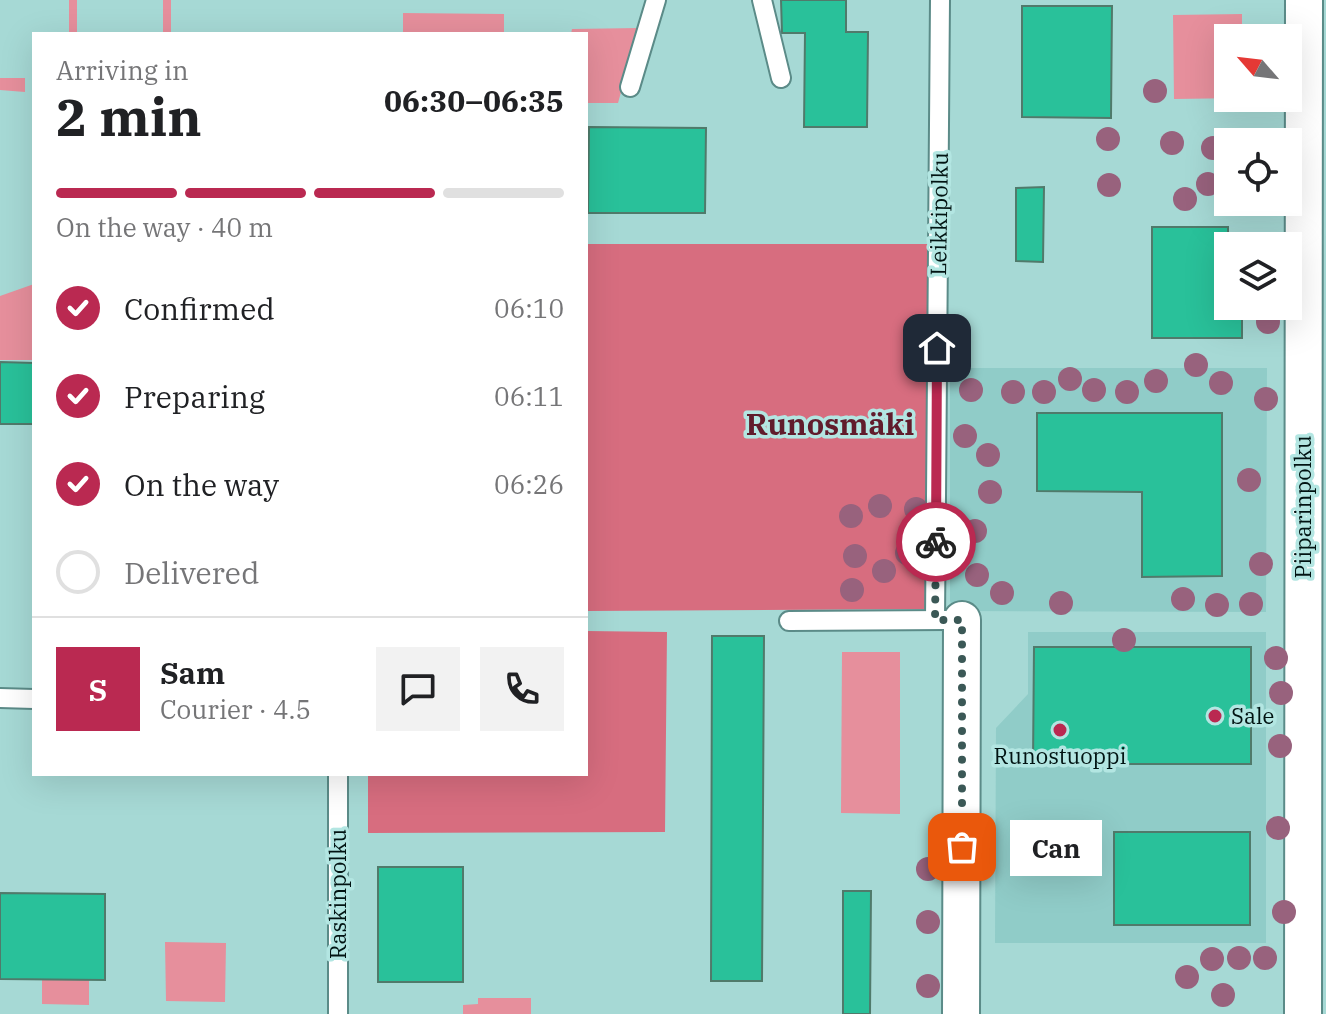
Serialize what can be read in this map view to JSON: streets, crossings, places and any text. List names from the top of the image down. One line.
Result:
{"streets":{"street":["Piiparinpolku"],"lane":["Leikkipolku","Raskinpolku"]},"districts":["Runosmäki"],"places":["Sale","Runostuoppi","Can"],"north":"top left","page":{"heading":["2 min","Arriving in","06:30–06:35"],"panel":["Sam","Courier · 4.5"],"bar":"On the way · 40 m","list":[["Confirmed","06:10"],["Preparing","06:11"],["On the way","06:26"],"Delivered"],"round":"S","bubble":"Can"}}
